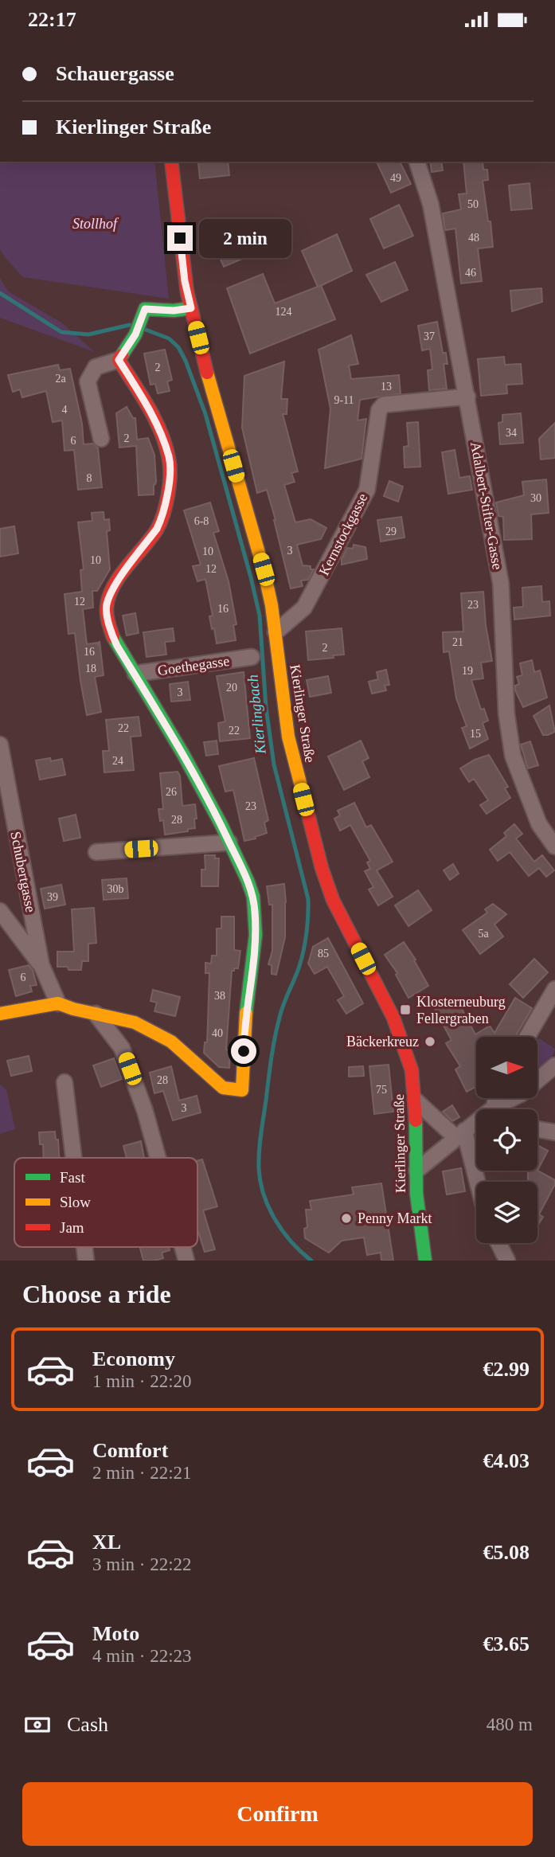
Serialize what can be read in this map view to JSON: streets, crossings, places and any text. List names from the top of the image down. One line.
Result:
{"streets":{"street":["Adalbert-Stifter-Gasse","Kernstockgasse","Goethegasse","Kierlinger Straße","Schubertgasse"]},"crossings":[["Adalbert-Stifter-Gasse","Kernstockgasse"],["Kernstockgasse","Kierlinger Straße"]],"water":["Kierlingbach"],"parks":["Stollhof"],"places":{"transit":["Klosterneuburg Fellergraben"],"other":["Bäckerkreuz","Penny Markt"]},"house_numbers":["49","50","48","46","124","37","2","2a","13","9-11","4","34","2","6","8","30","6-8","29","3","10","10","12","12","23","16","21","2","16","18","19","20","3","22","22","15","24","26","23","28","30b","39","5a","85","6","38","40","28","75","3"],"legend":["Fast","Slow","Jam"],"north":"right","page":{"status":"22:17","banner":["Schauergasse","Kierlinger Straße"],"bubble":"2 min","heading":"Choose a ride","list":[{"name":"Economy","note":"1 min · 22:20","value":"€2.99"},{"name":"Comfort","note":"2 min · 22:21","value":"€4.03"},{"name":"XL","note":"3 min · 22:22","value":"€5.08"},{"name":"Moto","note":"4 min · 22:23","value":"€3.65"}],"pay":["Cash","480 m"],"buttons":"Confirm"}}
